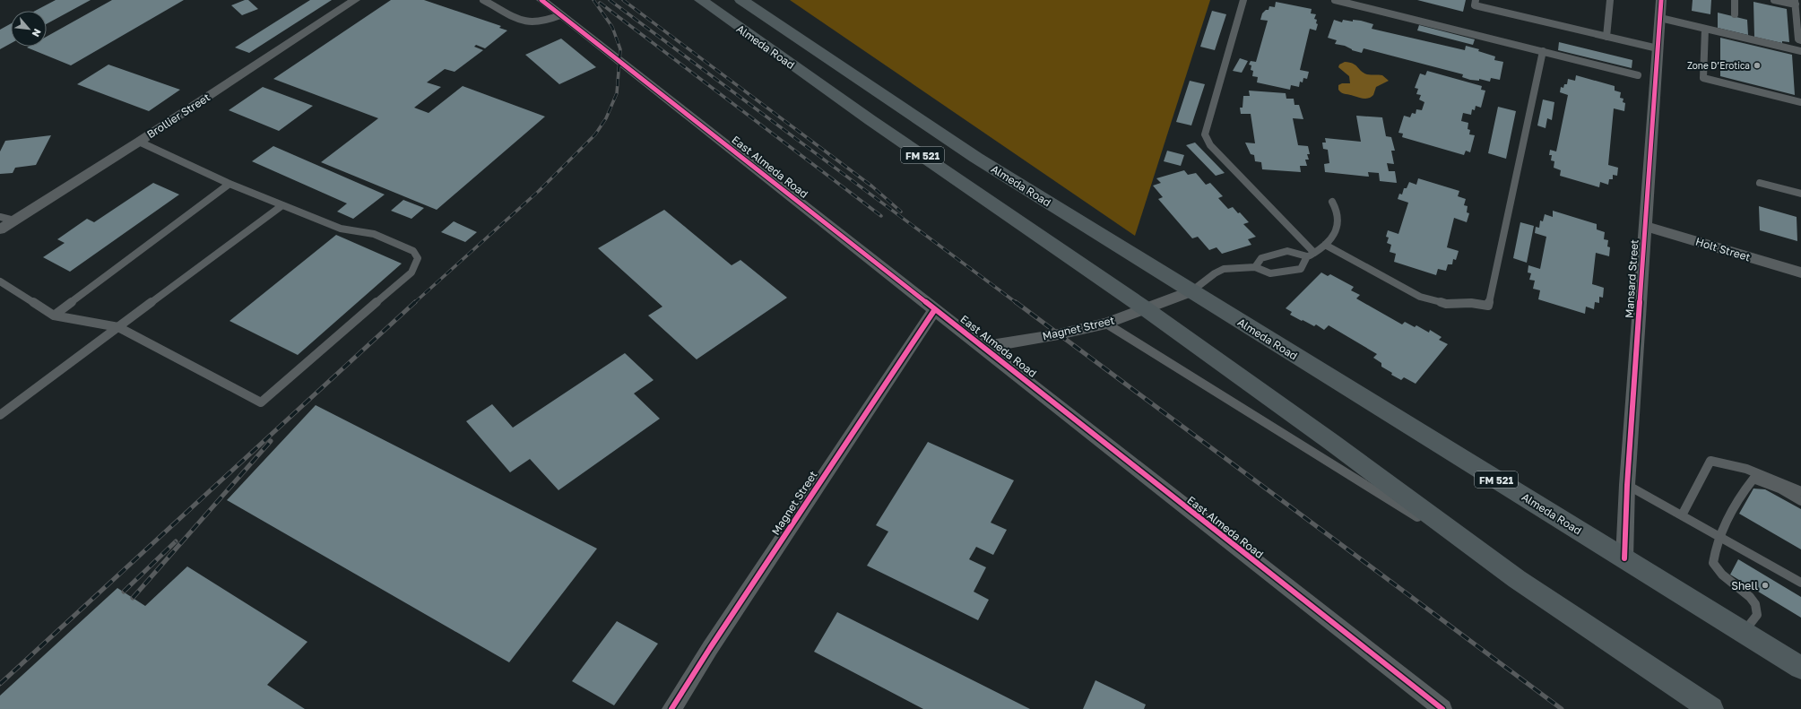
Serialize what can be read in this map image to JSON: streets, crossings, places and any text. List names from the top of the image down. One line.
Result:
{"streets":{"main road":["Almeda Road","FM 521"],"street":["Brollier Street","East Almeda Road","Holt Street","Mansard Street","Magnet Street"]},"crossings":[["Almeda Road","Mansard Street"],["Almeda Road","Magnet Street"],["East Almeda Road","Magnet Street"],["Holt Street","Mansard Street"]],"places":["Zone D’Erotica","Shell"],"north":"bottom right"}
